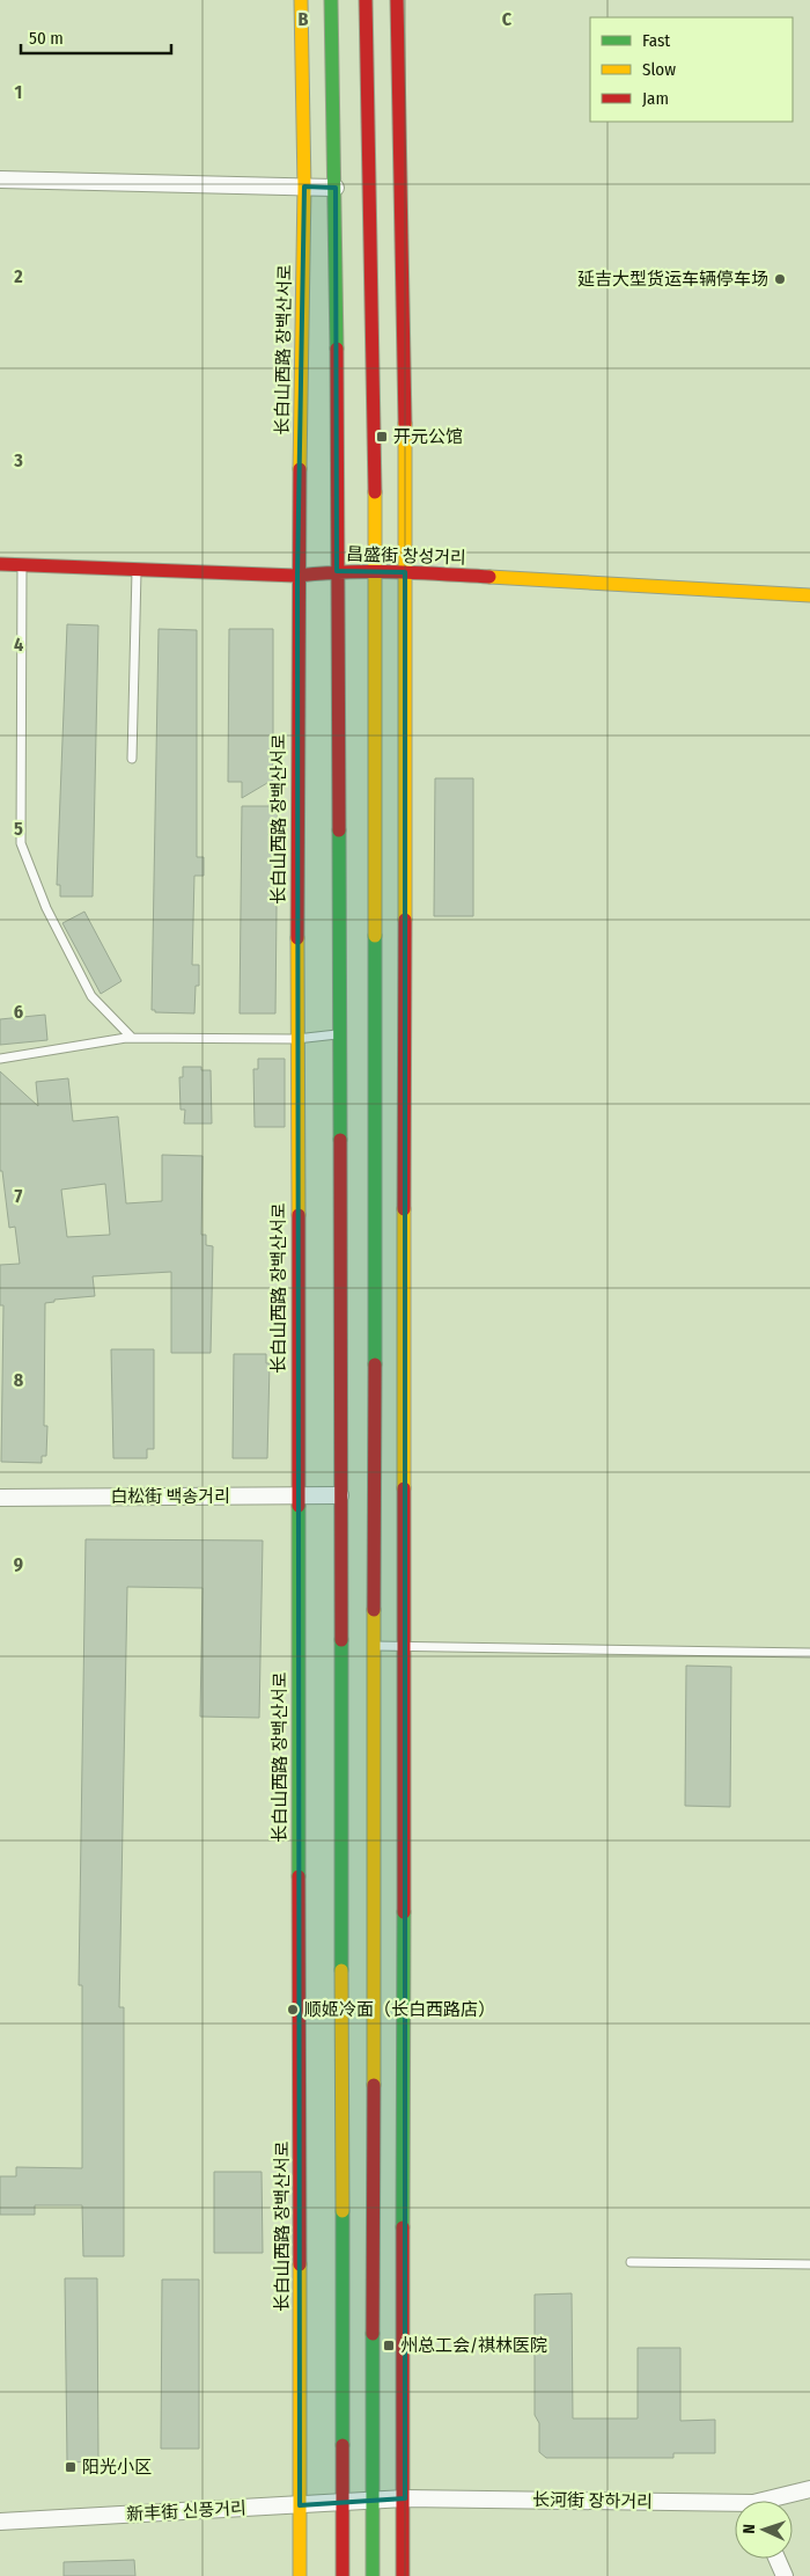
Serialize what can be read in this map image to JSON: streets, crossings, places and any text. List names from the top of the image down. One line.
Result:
{"streets":{"street":["长白山西路 장백산서로","昌盛街 창성거리","白松街 백송거리","长河街 장하거리","新丰街 신풍거리"]},"crossings":[["长白山西路 장백산서로","昌盛街 창성거리"],["长白山西路 장백산서로","白松街 백송거리"],["长白山西路 장백산서로","新丰街 신풍거리"],["长河街 장하거리","新丰街 신풍거리"]],"places":{"other":["延吉大型货运车辆停车场","顺姬冷面（长白西路店）"],"transit":["开元公馆","州总工会/祺林医院","阳光小区"]},"legend":["Fast","Slow","Jam"],"scale_bar":"50 m","north":"left","grid":{"columns":["B","C"],"rows":["1","2","3","4","5","6","7","8","9"]}}
